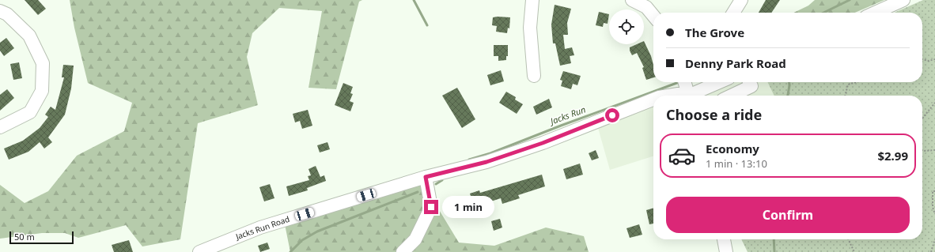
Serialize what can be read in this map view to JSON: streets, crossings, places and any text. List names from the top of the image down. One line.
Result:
{"streets":{"street":["Jacks Run Road"]},"water":["Jacks Run"],"scale_bar":"50 m","page":{"banner":["The Grove","Denny Park Road"],"heading":"Choose a ride","list":[{"name":"Economy","note":"1 min · 13:10","value":"$2.99"}],"buttons":"Confirm","bubble":"1 min","scale":"50 m"}}
